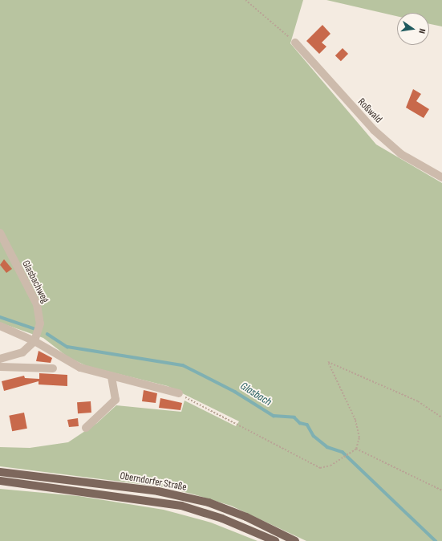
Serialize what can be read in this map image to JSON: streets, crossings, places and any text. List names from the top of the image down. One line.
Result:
{"streets":{"main road":["Oberndorfer Straße"],"street":["Roßwald","Glasbachweg"]},"water":["Glasbach"],"north":"right"}
